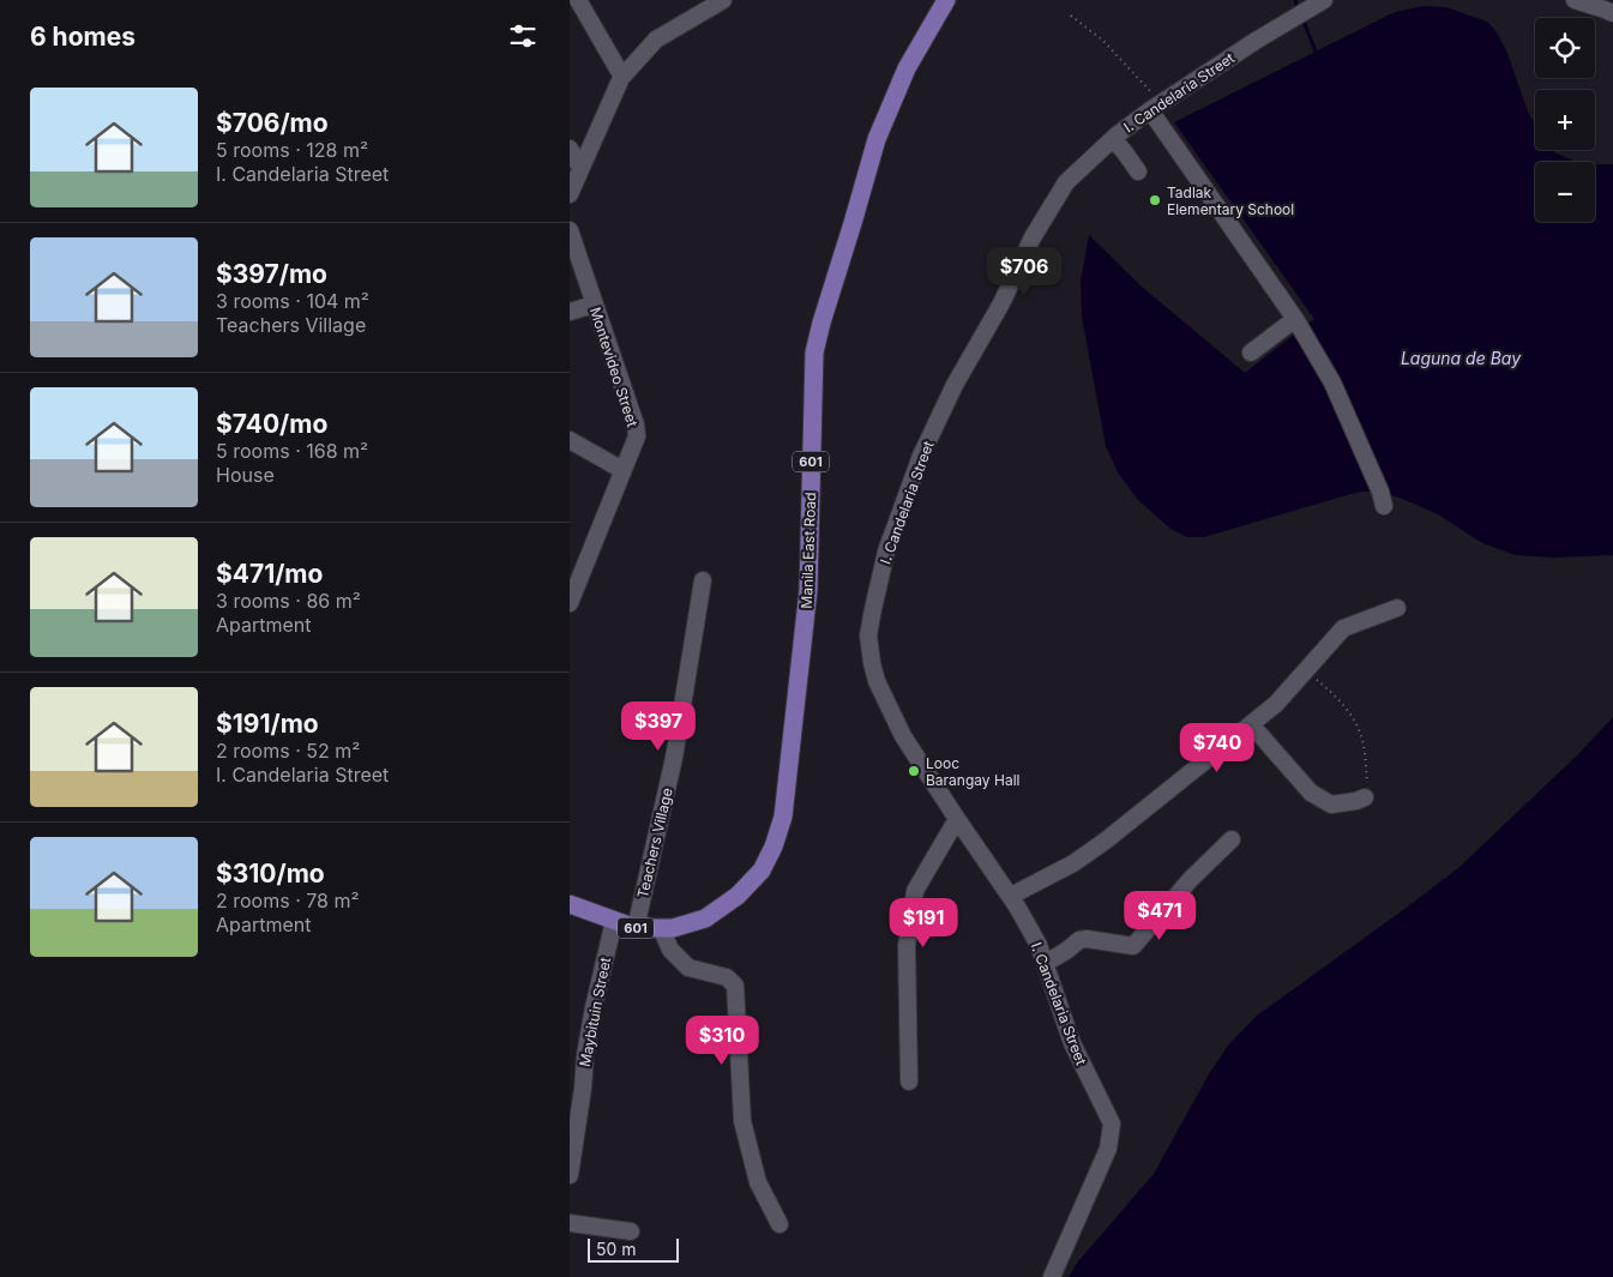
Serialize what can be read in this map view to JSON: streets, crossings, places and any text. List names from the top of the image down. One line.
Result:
{"streets":{"main road":["601","Manila East Road"],"street":["I. Candelaria Street","Montevideo Street","Teachers Village","Maybituin Street"]},"crossings":[["Manila East Road","Teachers Village"],["Manila East Road","Maybituin Street"]],"water":["Laguna de Bay"],"places":["Tadlak Elementary School","Looc Barangay Hall"],"scale_bar":"50 m","page":{"heading":"6 homes","map_buttons":["+","−"],"list":[{"name":"$706/mo","note":"5 rooms · 128 m² · I. Candelaria Street"},{"name":"$397/mo","note":"3 rooms · 104 m² · Teachers Village"},{"name":"$740/mo","note":"5 rooms · 168 m² · House"},{"name":"$471/mo","note":"3 rooms · 86 m² · Apartment"},{"name":"$191/mo","note":"2 rooms · 52 m² · I. Candelaria Street"},{"name":"$310/mo","note":"2 rooms · 78 m² · Apartment"}],"price":["$706","$397","$740","$471","$191","$310"],"scale":"50 m"}}
